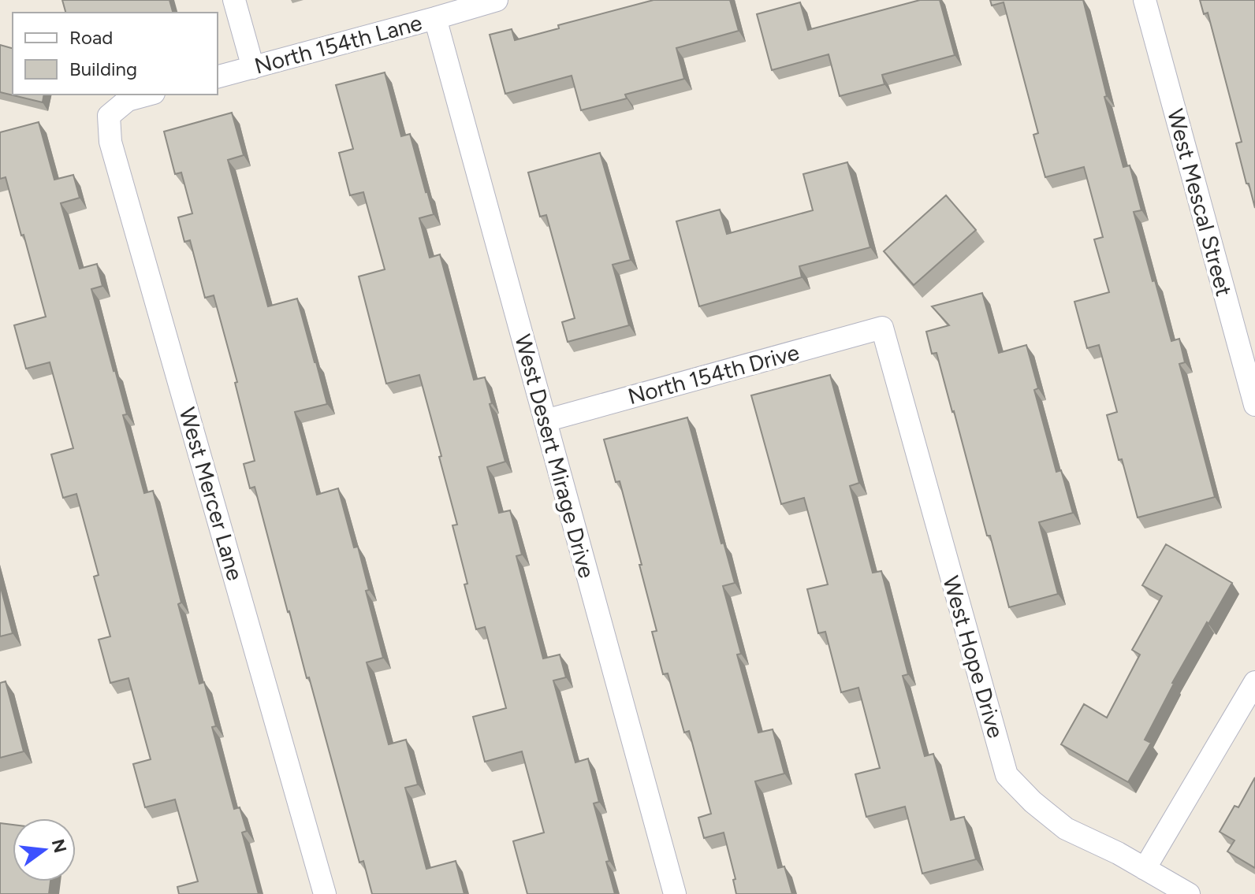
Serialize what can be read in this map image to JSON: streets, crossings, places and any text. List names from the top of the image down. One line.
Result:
{"streets":{"street":["North 154th Lane","West Mescal Street","North 154th Drive","West Desert Mirage Drive","West Mercer Lane","West Hope Drive"]},"crossings":[["North 154th Lane","West Desert Mirage Drive"],["North 154th Drive","West Desert Mirage Drive"],["North 154th Drive","West Hope Drive"]],"legend":["Road","Building"],"north":"right"}
